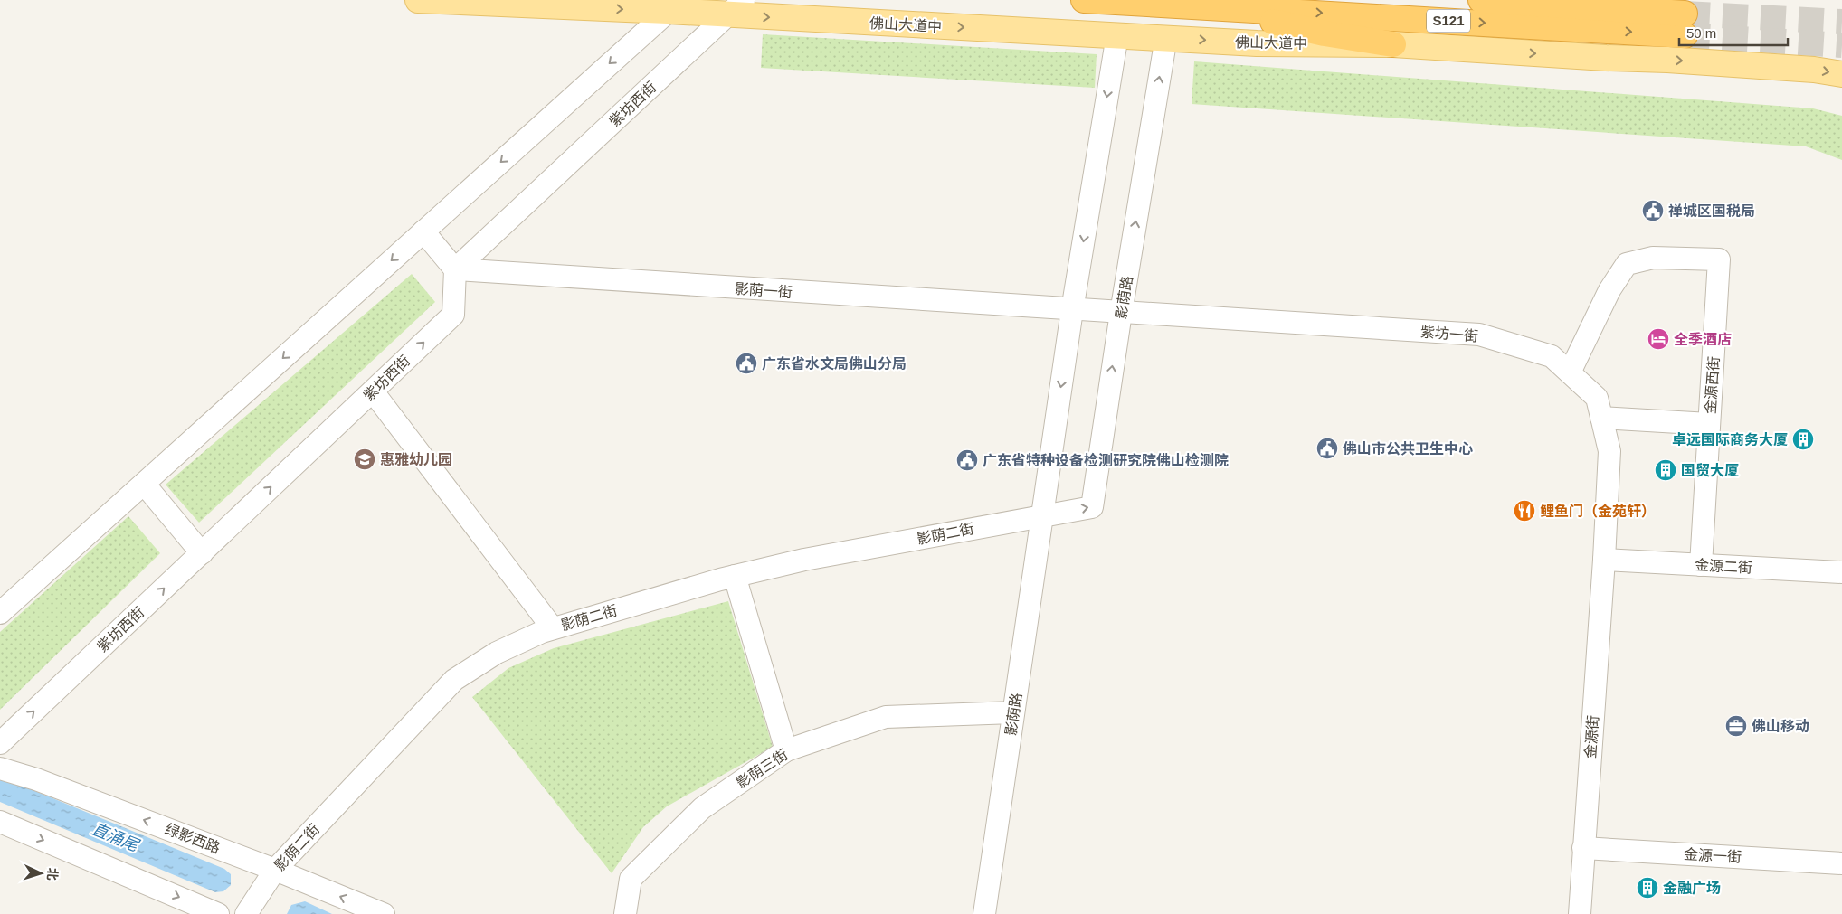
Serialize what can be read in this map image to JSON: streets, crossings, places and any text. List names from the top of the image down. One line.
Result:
{"streets":{"highway":["S121"],"main road":["佛山大道中"],"street":["紫坊西街","影荫一街","影荫路","紫坊一街","金源西街","影荫二街","金源二街","金源街","影荫三街","绿影西路","金源一街"]},"crossings":[["佛山大道中","紫坊西街"],["佛山大道中","影荫路"],["紫坊西街","影荫一街"],["影荫一街","影荫路"],["影荫一街","紫坊一街"],["影荫路","紫坊一街"],["影荫路","影荫二街"],["影荫路","影荫三街"],["紫坊一街","金源西街"],["紫坊一街","金源二街"],["紫坊一街","金源街"],["金源西街","金源二街"],["影荫二街","绿影西路"],["金源二街","金源街"],["金源街","金源一街"]],"one_way":["佛山大道中"],"water":["直涌尾"],"places":{"public building":["禅城区国税局","广东省水文局佛山分局","佛山市公共卫生中心","广东省特种设备检测研究院佛山检测院"],"hotel":["全季酒店"],"building":["卓远国际商务大厦","国贸大厦","金融广场"],"school or university":["惠雅幼儿园"],"restaurant":["鲤鱼门（金苑轩）"],"office":["佛山移动"]},"scale_bar":"50 m","north":"right"}
